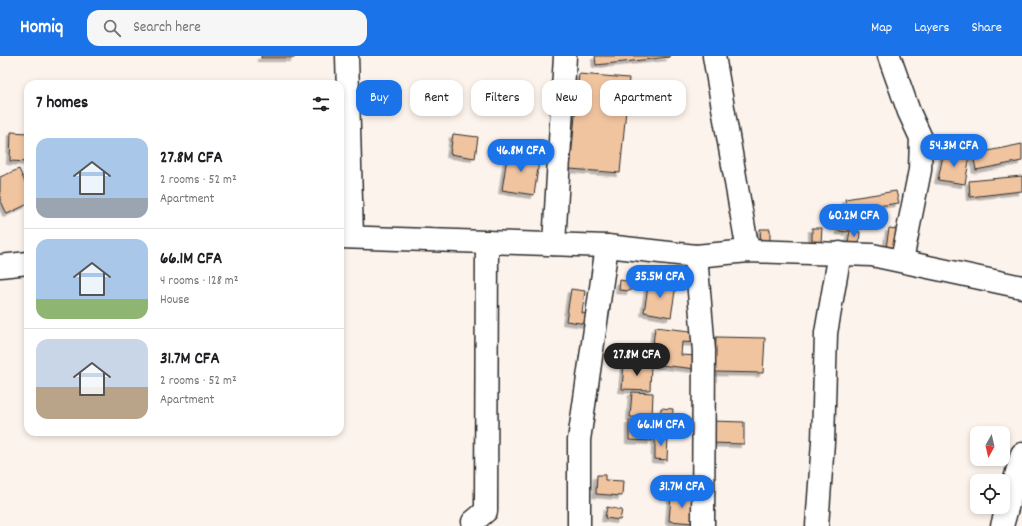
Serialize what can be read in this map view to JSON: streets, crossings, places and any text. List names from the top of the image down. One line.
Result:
{"north":"bottom","page":{"header":"Homiq","search":"Search here","nav":["Map","Layers","Share"],"chip":["Buy","Rent","Filters","New","Apartment"],"heading":"7 homes","list":[{"name":"27.8M CFA","note":"2 rooms · 52 m² · Apartment"},{"name":"66.1M CFA","note":"4 rooms · 128 m² · House"},{"name":"31.7M CFA","note":"2 rooms · 52 m² · Apartment"}],"price":["54.3M CFA","46.8M CFA","60.2M CFA","35.5M CFA","27.8M CFA","66.1M CFA","31.7M CFA"]}}
